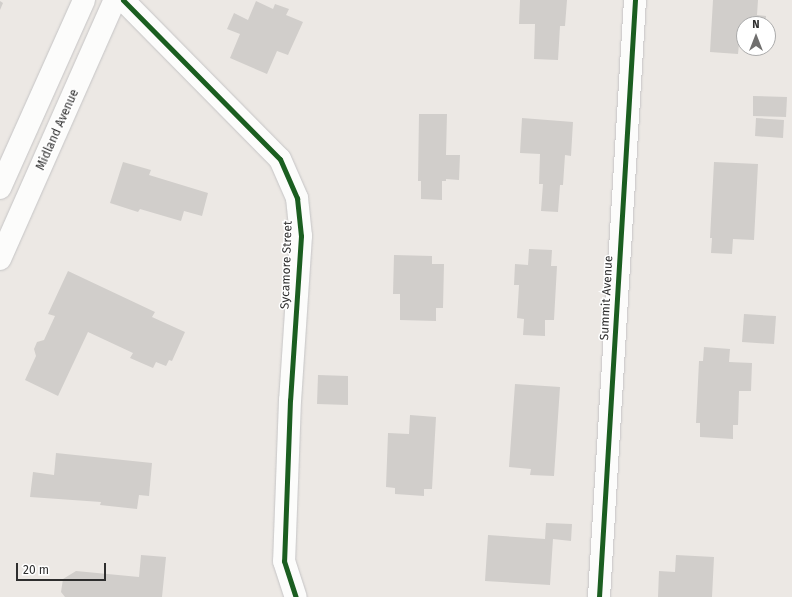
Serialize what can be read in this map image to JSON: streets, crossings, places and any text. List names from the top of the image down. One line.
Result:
{"streets":{"street":["Midland Avenue","Sycamore Street","Summit Avenue"]},"scale_bar":"20 m","north":"top"}
